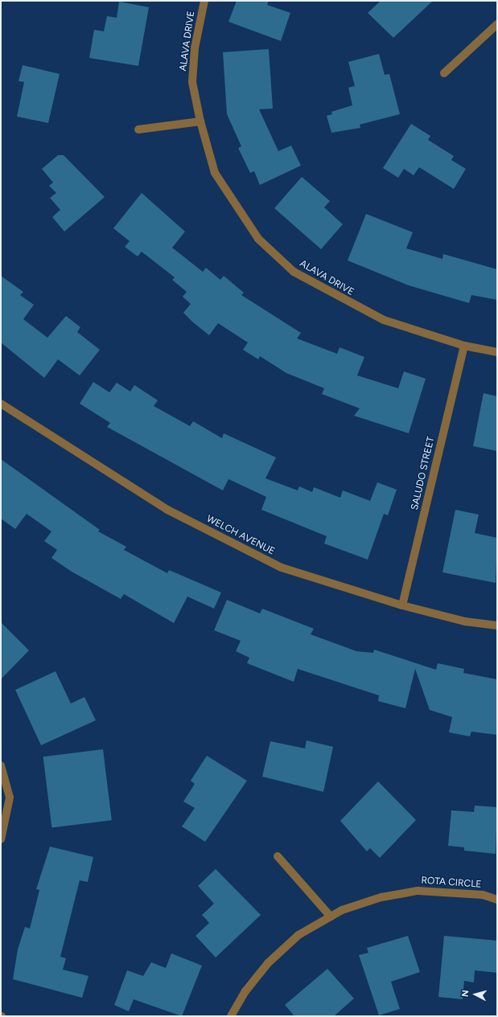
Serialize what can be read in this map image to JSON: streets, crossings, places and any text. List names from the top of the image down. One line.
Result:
{"streets":{"street":["ALAVA DRIVE","SALUDO STREET","WELCH AVENUE","ROTA CIRCLE"]},"crossings":[["ALAVA DRIVE","SALUDO STREET"],["SALUDO STREET","WELCH AVENUE"]],"north":"left"}
